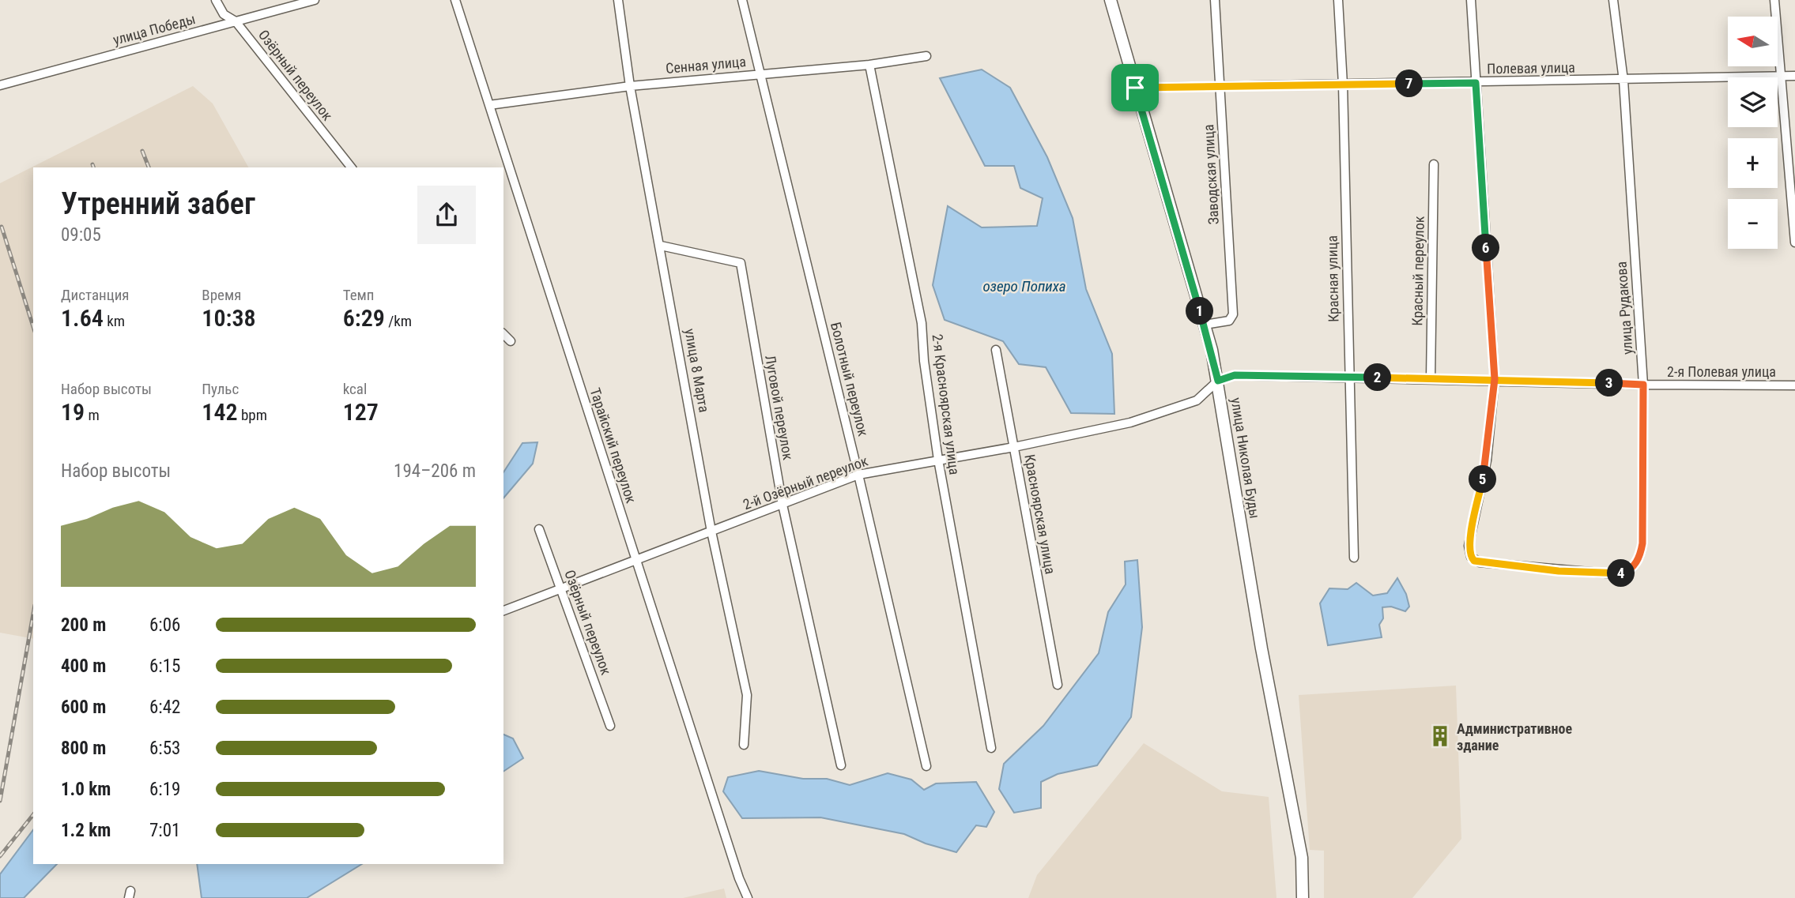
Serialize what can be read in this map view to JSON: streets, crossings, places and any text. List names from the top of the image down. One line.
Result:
{"streets":{"street":["улица Победы","Сенная улица","Полевая улица","Озёрный переулок","Заводская улица","Красный переулок","Красная улица","улица Рудакова","улица 8 Марта","2-я Полевая улица","Болотный переулок","2-я Красноярская улица","Луговой переулок","Тарайский переулок","улица Николая Буды","2-й Озёрный переулок","Красноярская улица"]},"crossings":[["улица Победы","Озёрный переулок"],["Сенная улица","улица 8 Марта"],["Сенная улица","Болотный переулок"],["Сенная улица","2-я Красноярская улица"],["Сенная улица","Тарайский переулок"],["Полевая улица","Заводская улица"],["Полевая улица","Красная улица"],["Полевая улица","улица Рудакова"],["Полевая улица","улица Николая Буды"],["Озёрный переулок","2-й Озёрный переулок"],["Заводская улица","улица Николая Буды"],["Красный переулок","2-я Полевая улица"],["Красная улица","2-я Полевая улица"],["улица Рудакова","2-я Полевая улица"],["улица 8 Марта","Луговой переулок"],["улица 8 Марта","2-й Озёрный переулок"],["2-я Полевая улица","улица Николая Буды"],["2-я Полевая улица","2-й Озёрный переулок"],["Болотный переулок","2-й Озёрный переулок"],["2-я Красноярская улица","2-й Озёрный переулок"],["Луговой переулок","2-й Озёрный переулок"],["Тарайский переулок","2-й Озёрный переулок"],["улица Николая Буды","2-й Озёрный переулок"],["2-й Озёрный переулок","Красноярская улица"]],"water":["озеро Попиха"],"places":{"building":["Административное здание"]},"north":"left","page":{"map_buttons":["+","−"],"pins":["7","6","1","2","3","5","4"],"heading":["Утренний забег","09:05"],"stats":[["Дистанция","1.64 km"],["Время","10:38"],["Темп","6:29 /km"],["Набор высоты","19 m"],["Пульс","142 bpm"],["kcal","127"]],"chart":["Набор высоты","194–206 m"],"list":[{"name":"200 m","note":"6:06"},{"name":"400 m","note":"6:15"},{"name":"600 m","note":"6:42"},{"name":"800 m","note":"6:53"},{"name":"1.0 km","note":"6:19"},{"name":"1.2 km","note":"7:01"}]}}
